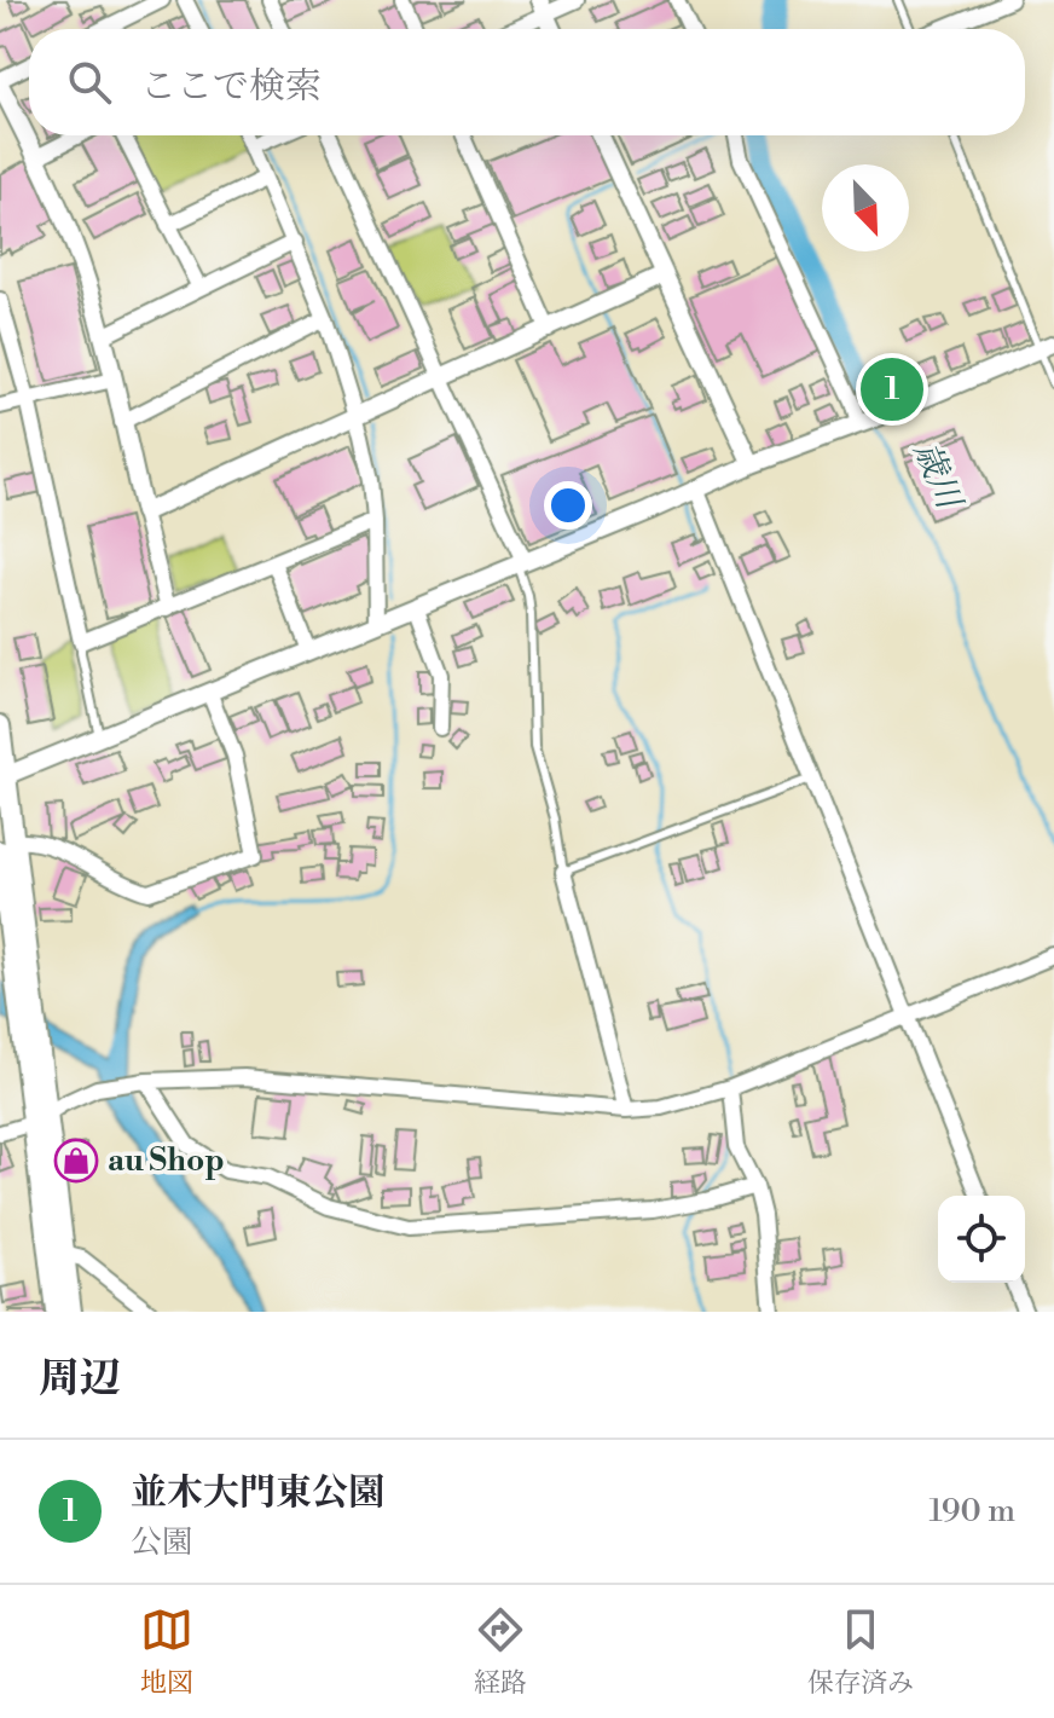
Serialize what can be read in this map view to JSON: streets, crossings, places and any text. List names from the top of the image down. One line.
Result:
{"water":["歳川"],"places":{"shop":["au Shop"]},"north":"bottom right","page":{"search":"ここで検索","pins":"1","heading":"周辺","list":[{"mark":"1","name":"並木大門東公園","note":"公園","value":"190 m"}],"nav":["地図","経路","保存済み"]}}
